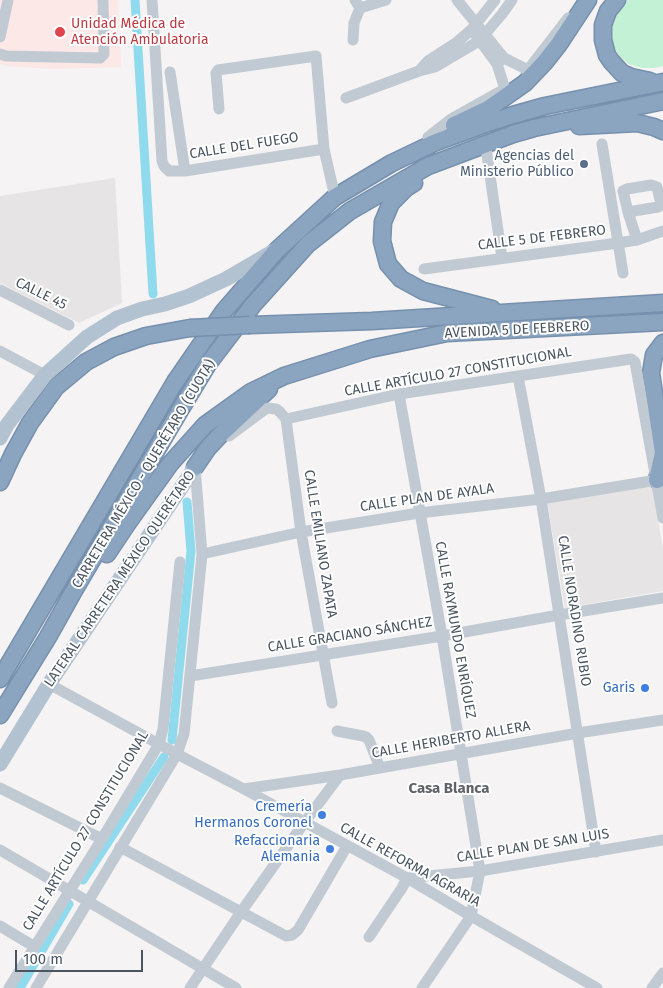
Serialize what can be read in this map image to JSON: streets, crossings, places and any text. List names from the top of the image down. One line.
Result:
{"streets":{"highway":["AVENIDA 5 DE FEBRERO","CARRETERA MÉXICO - QUERÉTARO (CUOTA)"],"main road":["LATERAL CARRETERA MÉXICO QUERÉTARO"],"street":["CALLE DEL FUEGO","CALLE 5 DE FEBRERO","CALLE 45","CALLE ARTÍCULO 27 CONSTITUCIONAL","CALLE PLAN DE AYALA","CALLE EMILIANO ZAPATA","CALLE NORADINO RUBIO","CALLE RAYMUNDO ENRÍQUEZ","CALLE GRACIANO SÁNCHEZ","CALLE HERIBERTO ALLERA","CALLE PLAN DE SAN LUIS","CALLE REFORMA AGRARIA"]},"crossings":[["AVENIDA 5 DE FEBRERO","CARRETERA MÉXICO - QUERÉTARO (CUOTA)"],["CALLE ARTÍCULO 27 CONSTITUCIONAL","CALLE PLAN DE AYALA"],["CALLE ARTÍCULO 27 CONSTITUCIONAL","CALLE EMILIANO ZAPATA"],["CALLE ARTÍCULO 27 CONSTITUCIONAL","LATERAL CARRETERA MÉXICO QUERÉTARO"],["CALLE ARTÍCULO 27 CONSTITUCIONAL","CALLE NORADINO RUBIO"],["CALLE ARTÍCULO 27 CONSTITUCIONAL","CALLE RAYMUNDO ENRÍQUEZ"],["CALLE ARTÍCULO 27 CONSTITUCIONAL","CALLE REFORMA AGRARIA"],["CALLE PLAN DE AYALA","CALLE EMILIANO ZAPATA"],["CALLE PLAN DE AYALA","CALLE NORADINO RUBIO"],["CALLE PLAN DE AYALA","CALLE RAYMUNDO ENRÍQUEZ"],["CALLE EMILIANO ZAPATA","LATERAL CARRETERA MÉXICO QUERÉTARO"],["CALLE EMILIANO ZAPATA","CALLE GRACIANO SÁNCHEZ"],["LATERAL CARRETERA MÉXICO QUERÉTARO","CALLE REFORMA AGRARIA"],["CALLE NORADINO RUBIO","CALLE GRACIANO SÁNCHEZ"],["CALLE NORADINO RUBIO","CALLE HERIBERTO ALLERA"],["CALLE NORADINO RUBIO","CALLE PLAN DE SAN LUIS"],["CALLE RAYMUNDO ENRÍQUEZ","CALLE GRACIANO SÁNCHEZ"],["CALLE RAYMUNDO ENRÍQUEZ","CALLE HERIBERTO ALLERA"],["CALLE RAYMUNDO ENRÍQUEZ","CALLE PLAN DE SAN LUIS"],["CALLE HERIBERTO ALLERA","CALLE REFORMA AGRARIA"],["CALLE PLAN DE SAN LUIS","CALLE REFORMA AGRARIA"]],"districts":["Casa Blanca"],"places":["Unidad Médica de Atención Ambulatoria","Agencias del Ministerio Público","Garis","Cremería Hermanos Coronel","Refaccionaria Alemania"],"scale_bar":"100 m"}
